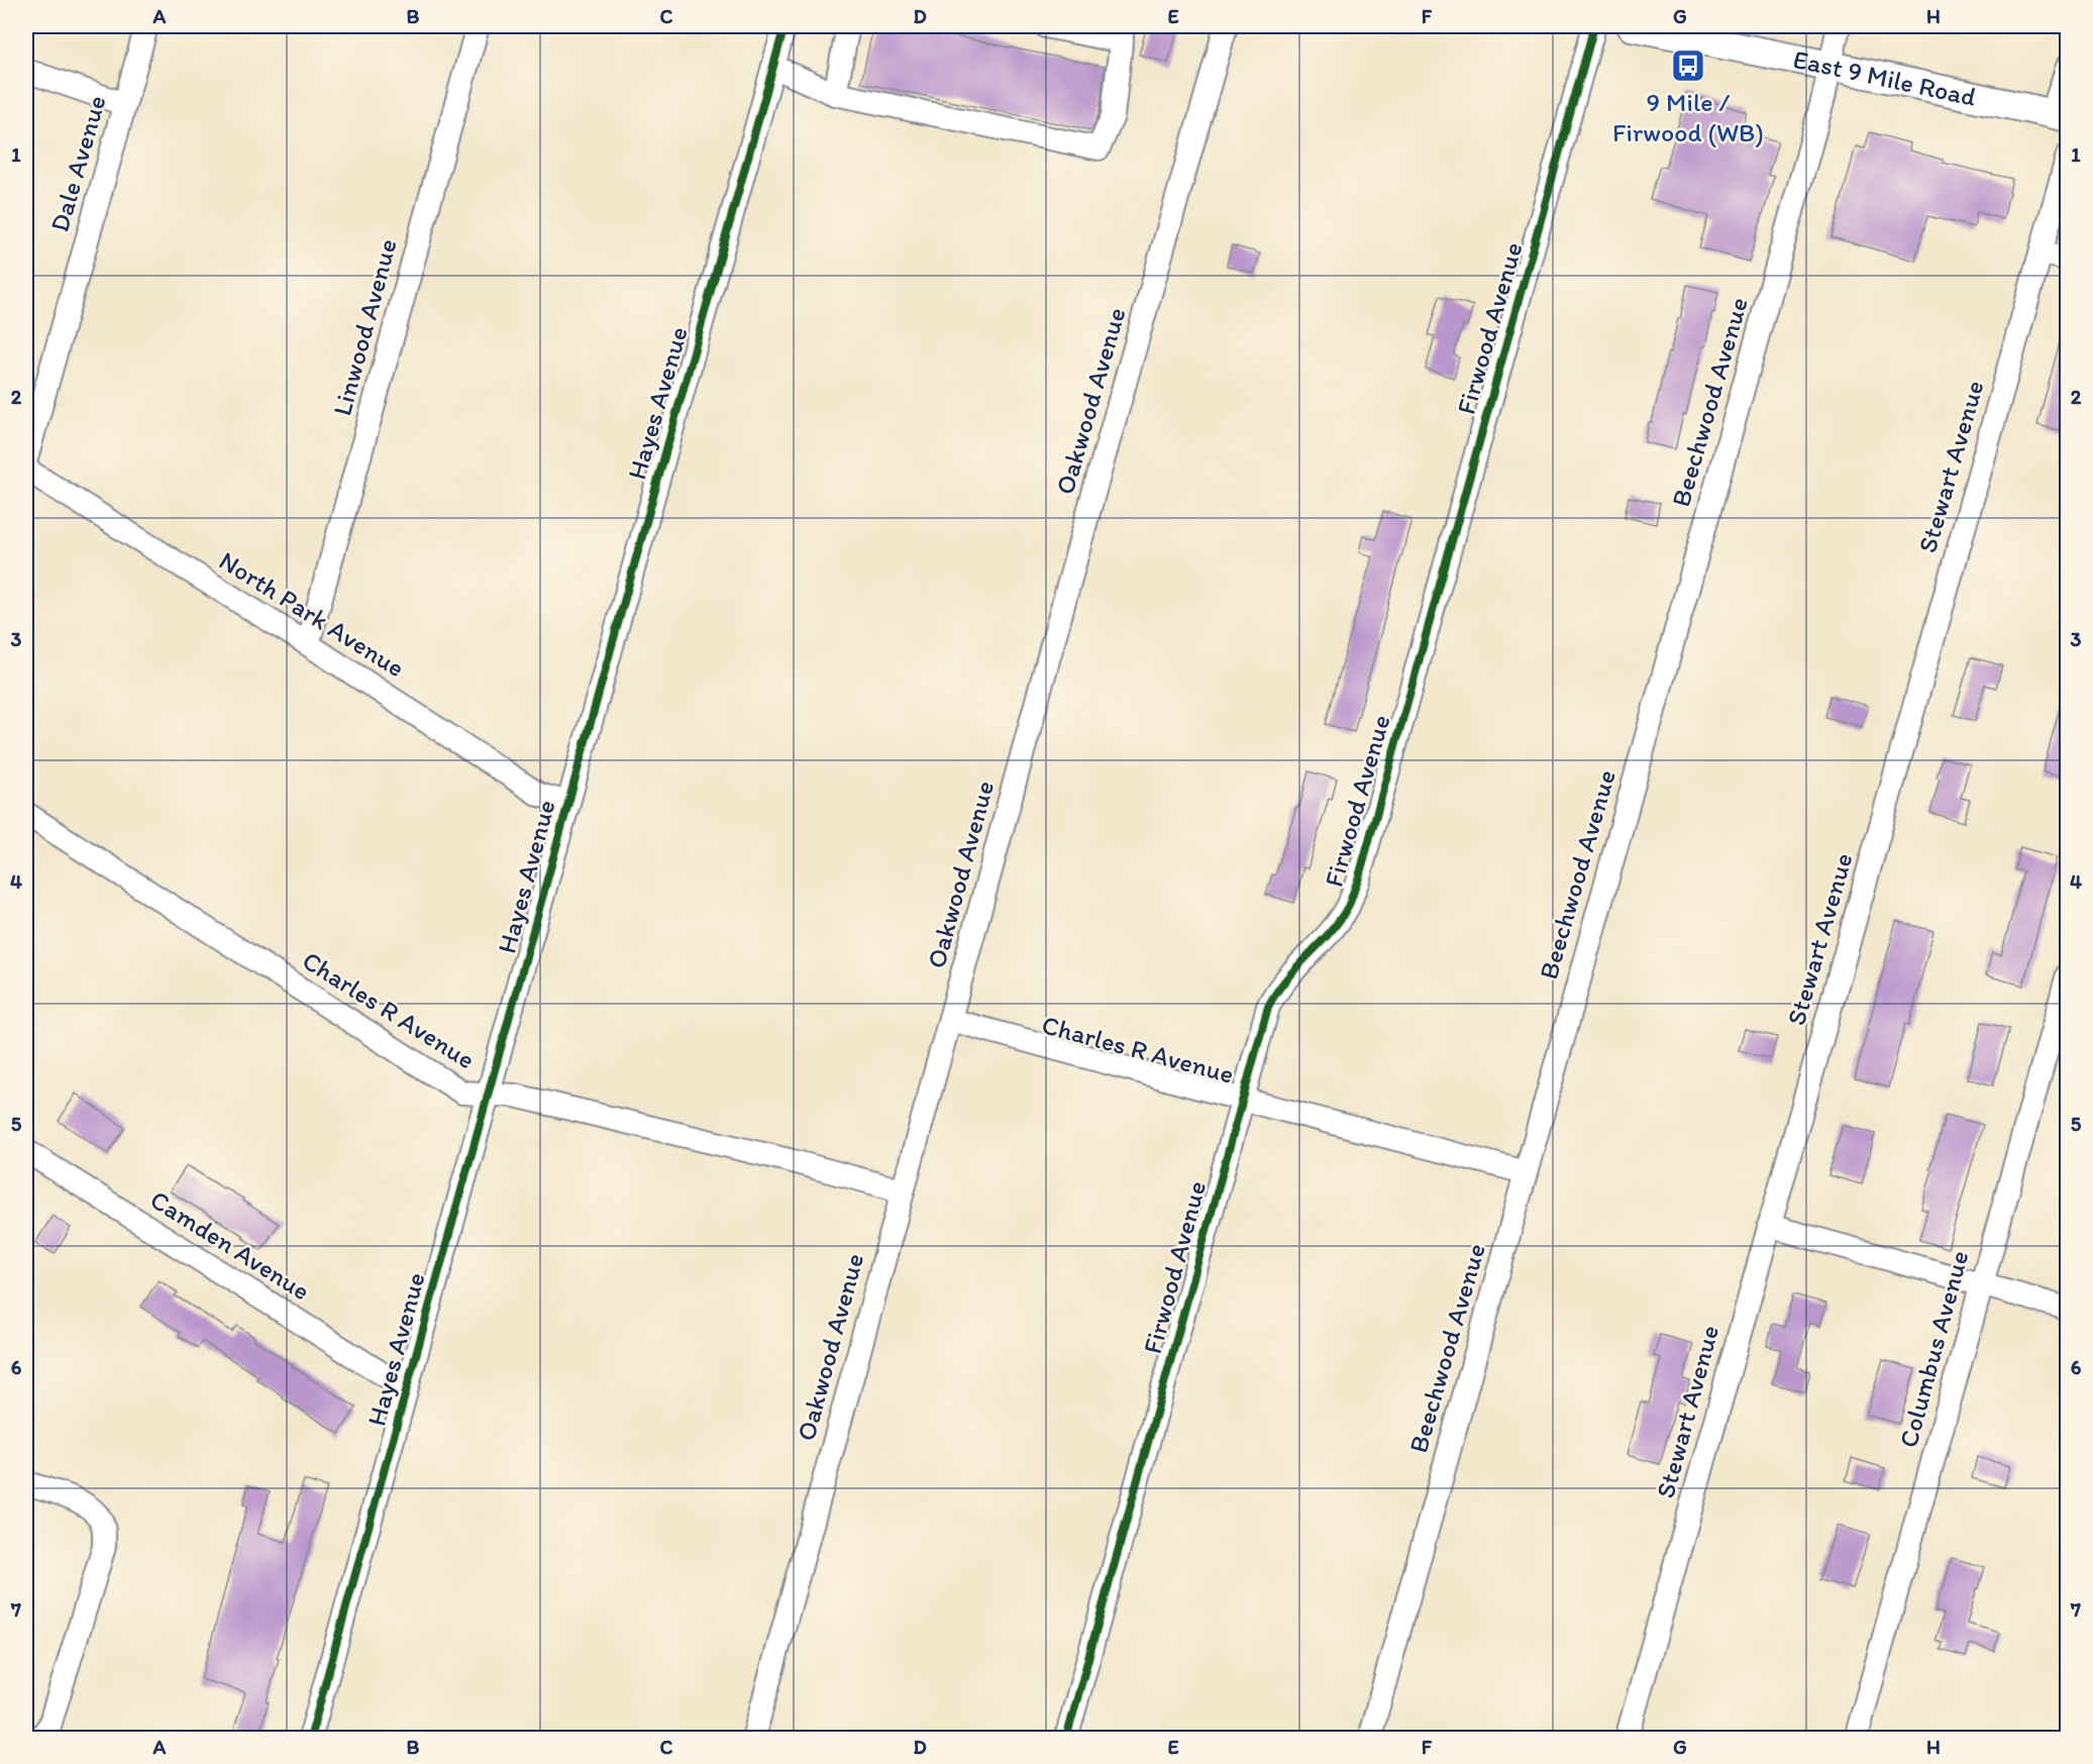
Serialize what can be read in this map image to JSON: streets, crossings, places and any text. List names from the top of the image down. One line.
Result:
{"streets":{"main road":["East 9 Mile Road"],"street":["Dale Avenue","Linwood Avenue","Firwood Avenue","Oakwood Avenue","Beechwood Avenue","Hayes Avenue","Stewart Avenue","North Park Avenue","Charles R Avenue","Camden Avenue","Columbus Avenue"]},"crossings":[["East 9 Mile Road","Beechwood Avenue"],["Linwood Avenue","North Park Avenue"],["Firwood Avenue","Charles R Avenue"],["Oakwood Avenue","Charles R Avenue"],["Beechwood Avenue","Charles R Avenue"],["Hayes Avenue","North Park Avenue"],["Hayes Avenue","Charles R Avenue"],["Hayes Avenue","Camden Avenue"]],"places":{"bus stop":["9 Mile / Firwood (WB)"]},"grid":{"columns":["A","B","C","D","E","F","G","H"],"rows":["1","2","3","4","5","6","7"]}}
